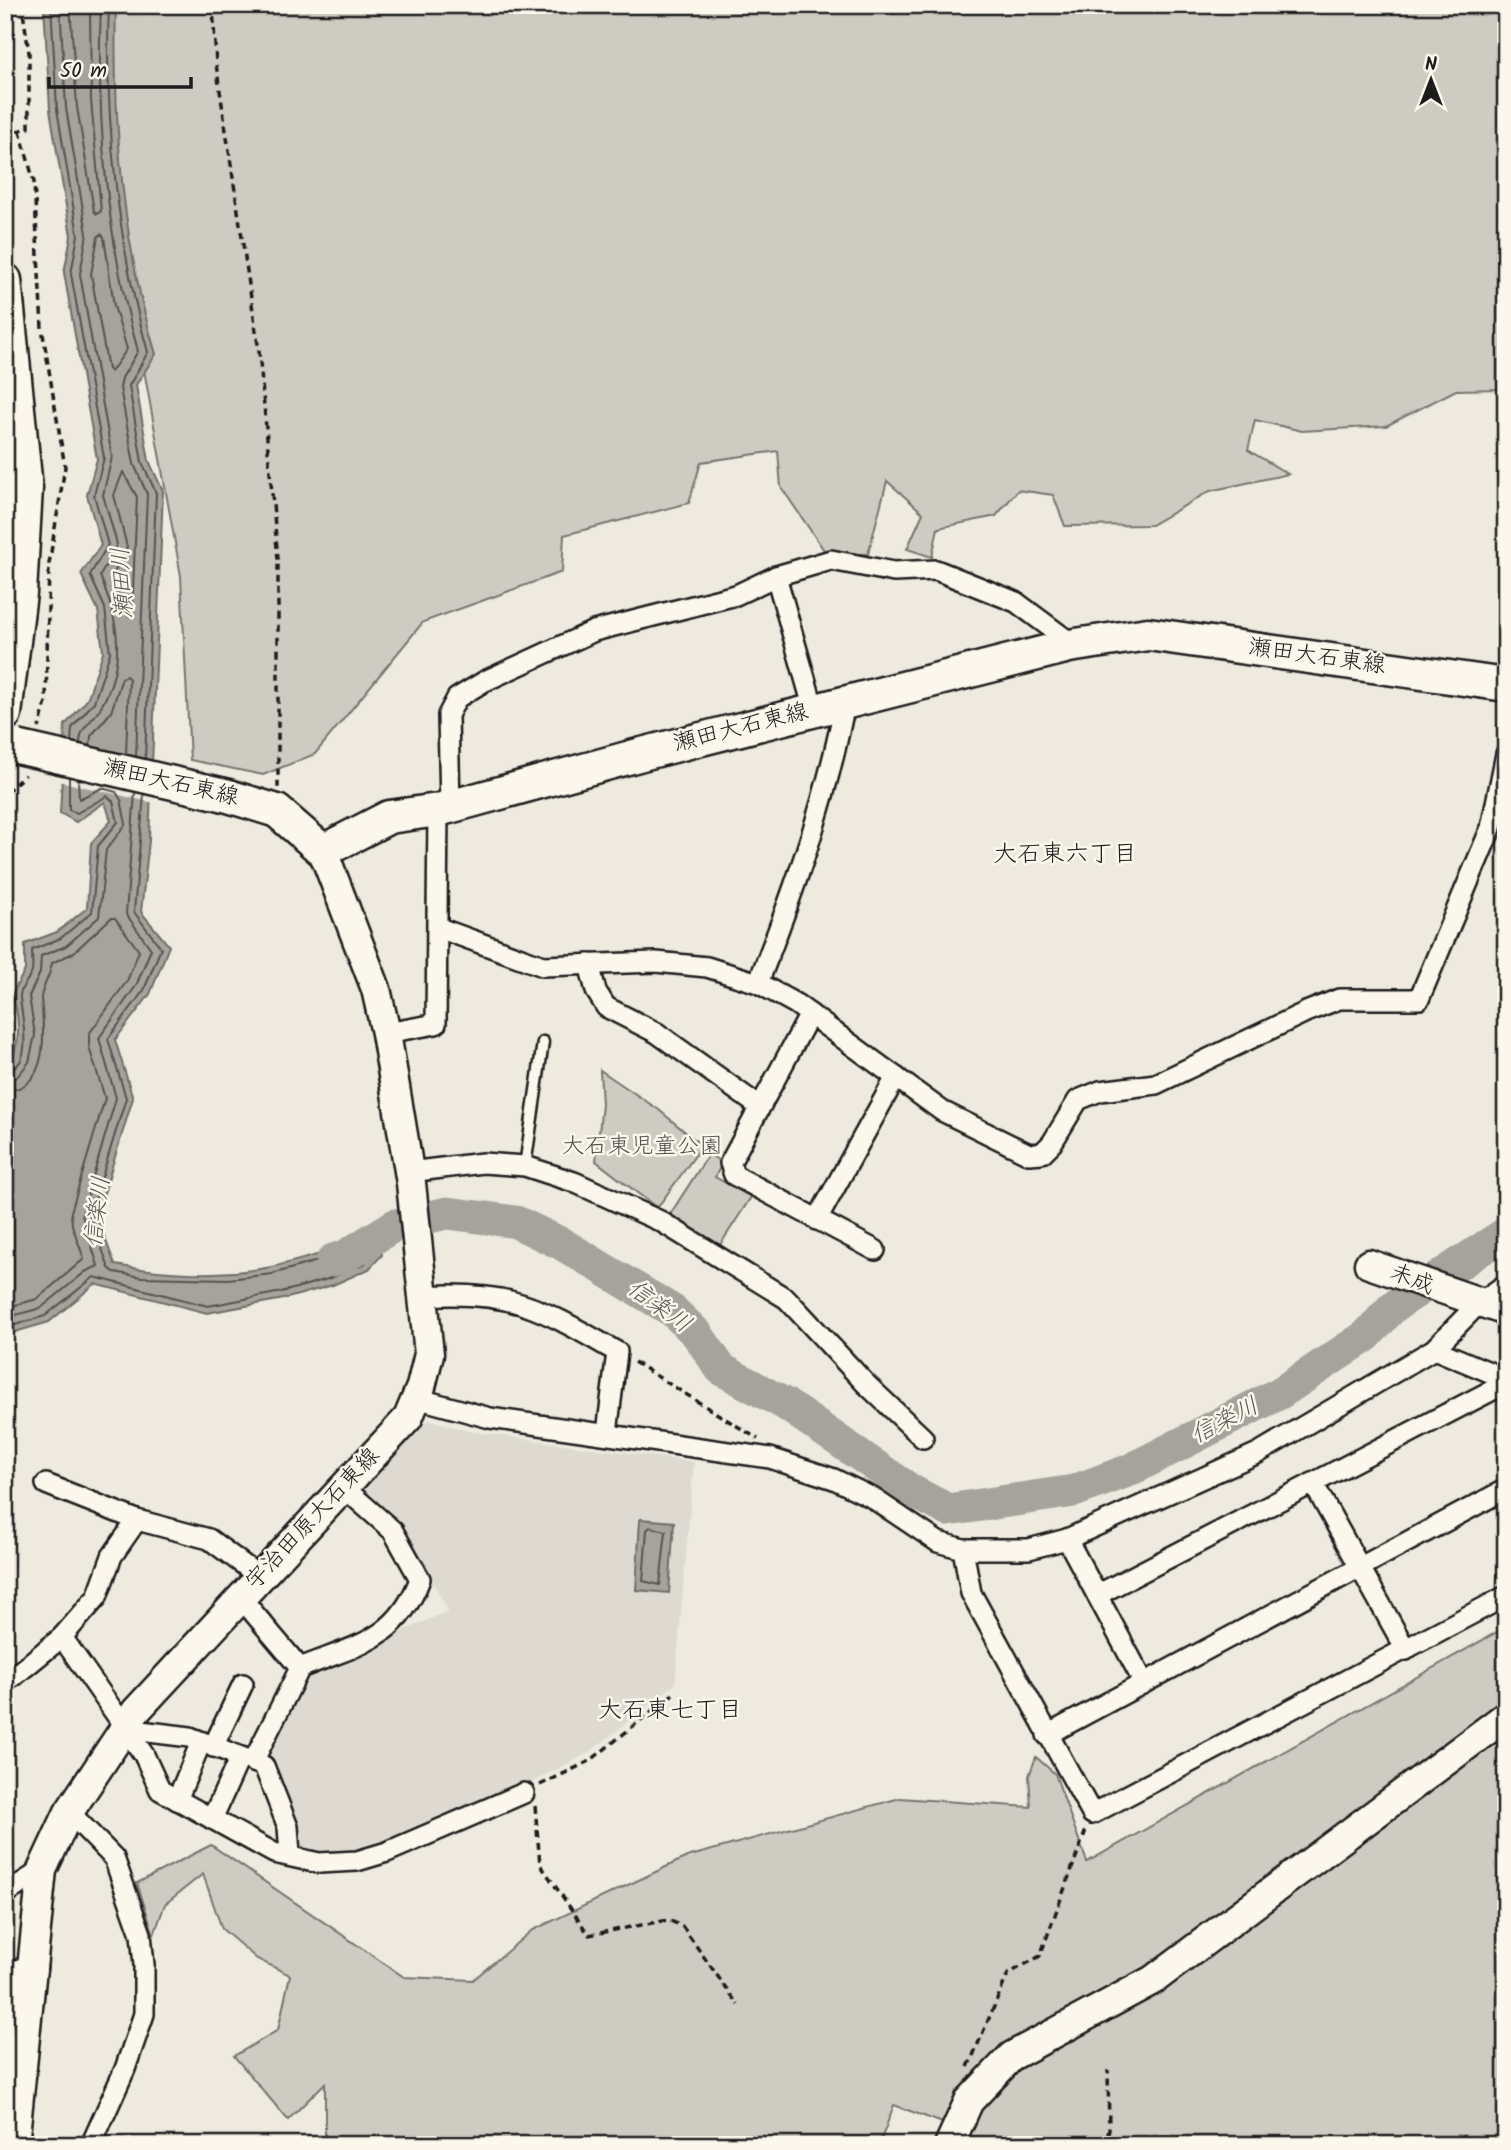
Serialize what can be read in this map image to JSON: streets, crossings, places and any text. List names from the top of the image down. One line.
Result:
{"streets":{"main road":["瀬田大石東線","未成","宇治田原大石東線"]},"crossings":[["瀬田大石東線","宇治田原大石東線"]],"districts":["大石東六丁目","大石東七丁目"],"water":["瀬田川","信楽川"],"parks":["大石東児童公園"],"scale_bar":"50 m","north":"top"}
